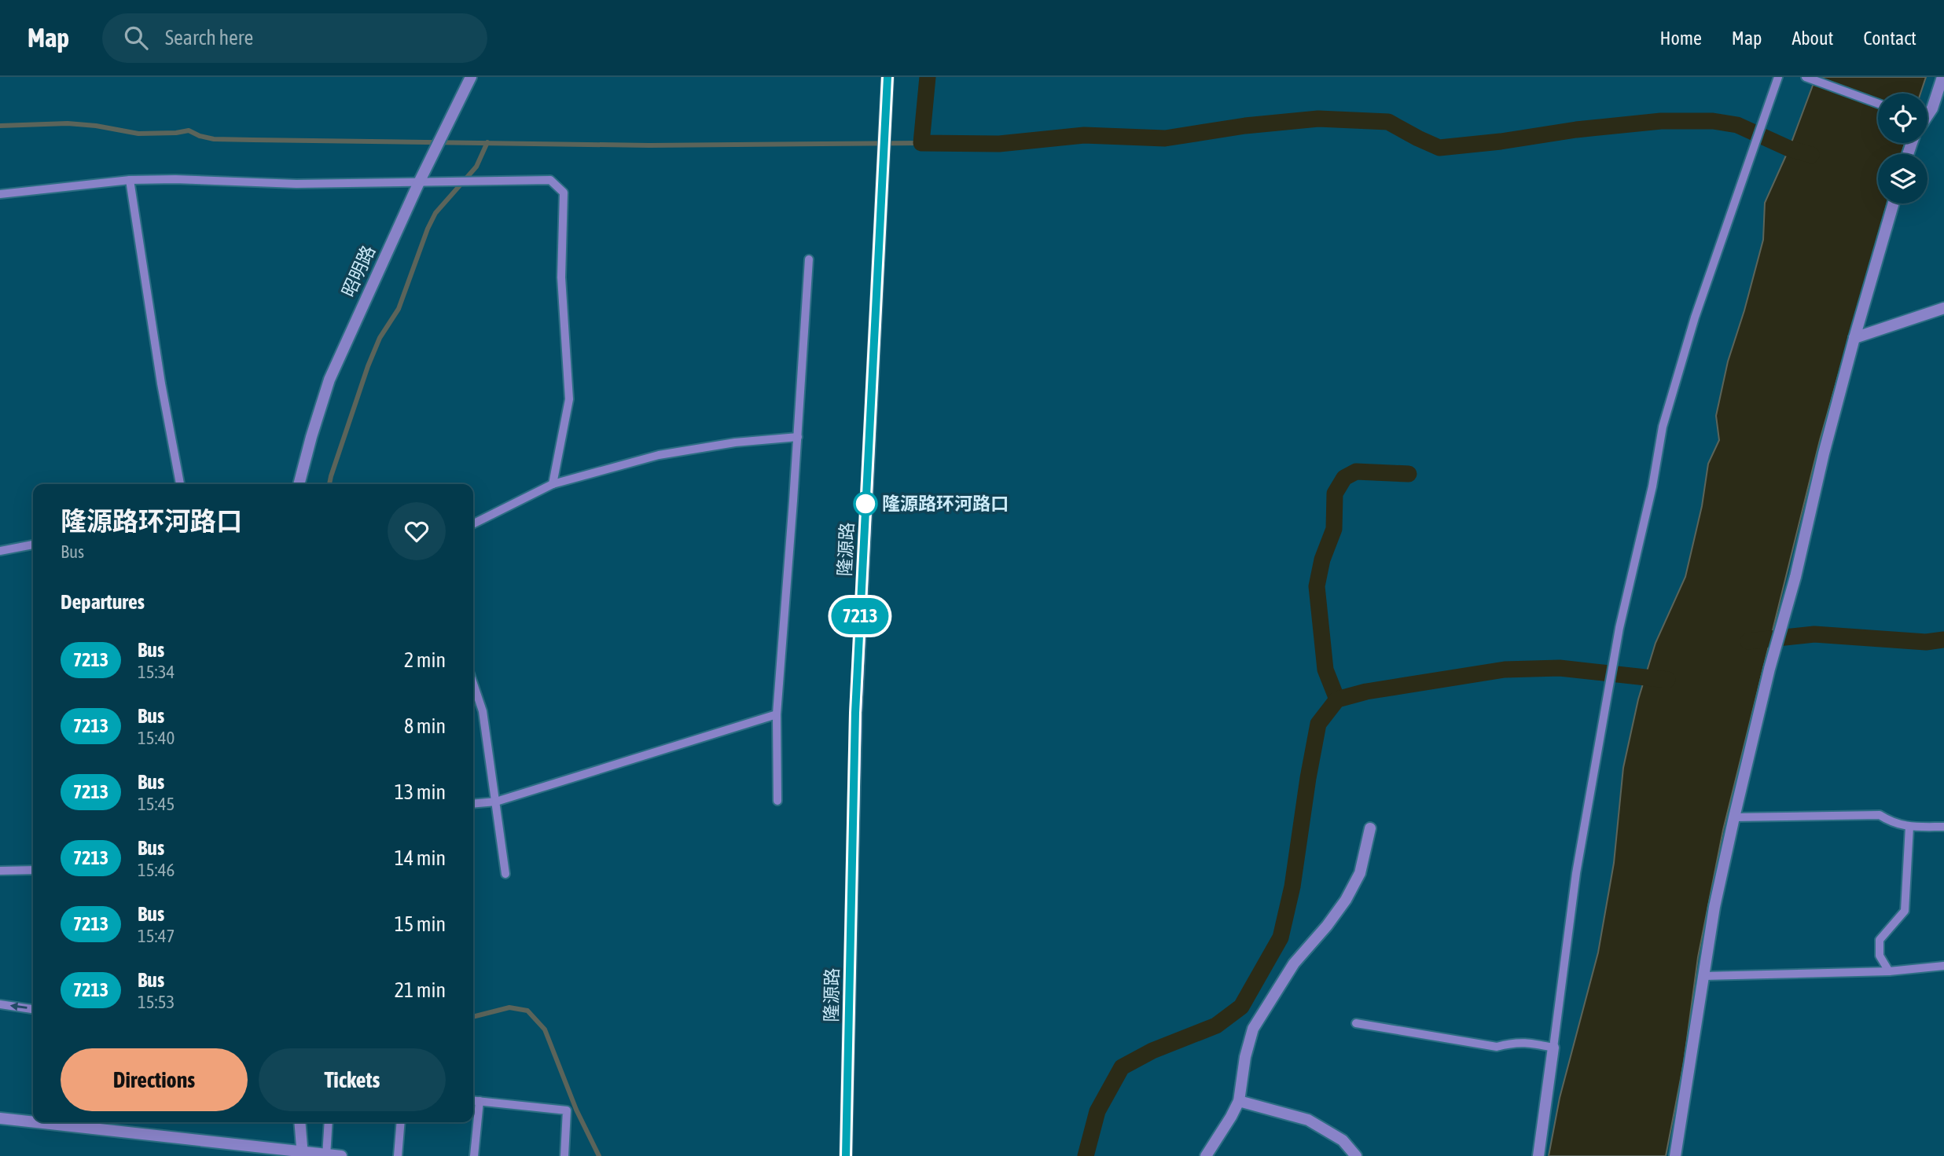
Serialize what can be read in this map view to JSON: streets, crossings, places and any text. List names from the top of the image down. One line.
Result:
{"streets":{"main road":["隆源路"],"street":["昭明路"]},"places":["隆源路环河路口"],"lines":["bus line 7213"],"page":{"header":"Map","search":"Search here","nav":["Home","Map","About","Contact"],"on_map":"7213","heading":[["隆源路环河路口","Bus"],"Departures"],"list":[{"mark":"7213","name":"Bus","note":"15:34","value":"2 min"},{"mark":"7213","name":"Bus","note":"15:40","value":"8 min"},{"mark":"7213","name":"Bus","note":"15:45","value":"13 min"},{"mark":"7213","name":"Bus","note":"15:46","value":"14 min"},{"mark":"7213","name":"Bus","note":"15:47","value":"15 min"},{"mark":"7213","name":"Bus","note":"15:53","value":"21 min"}],"buttons":["Directions","Tickets"]}}
